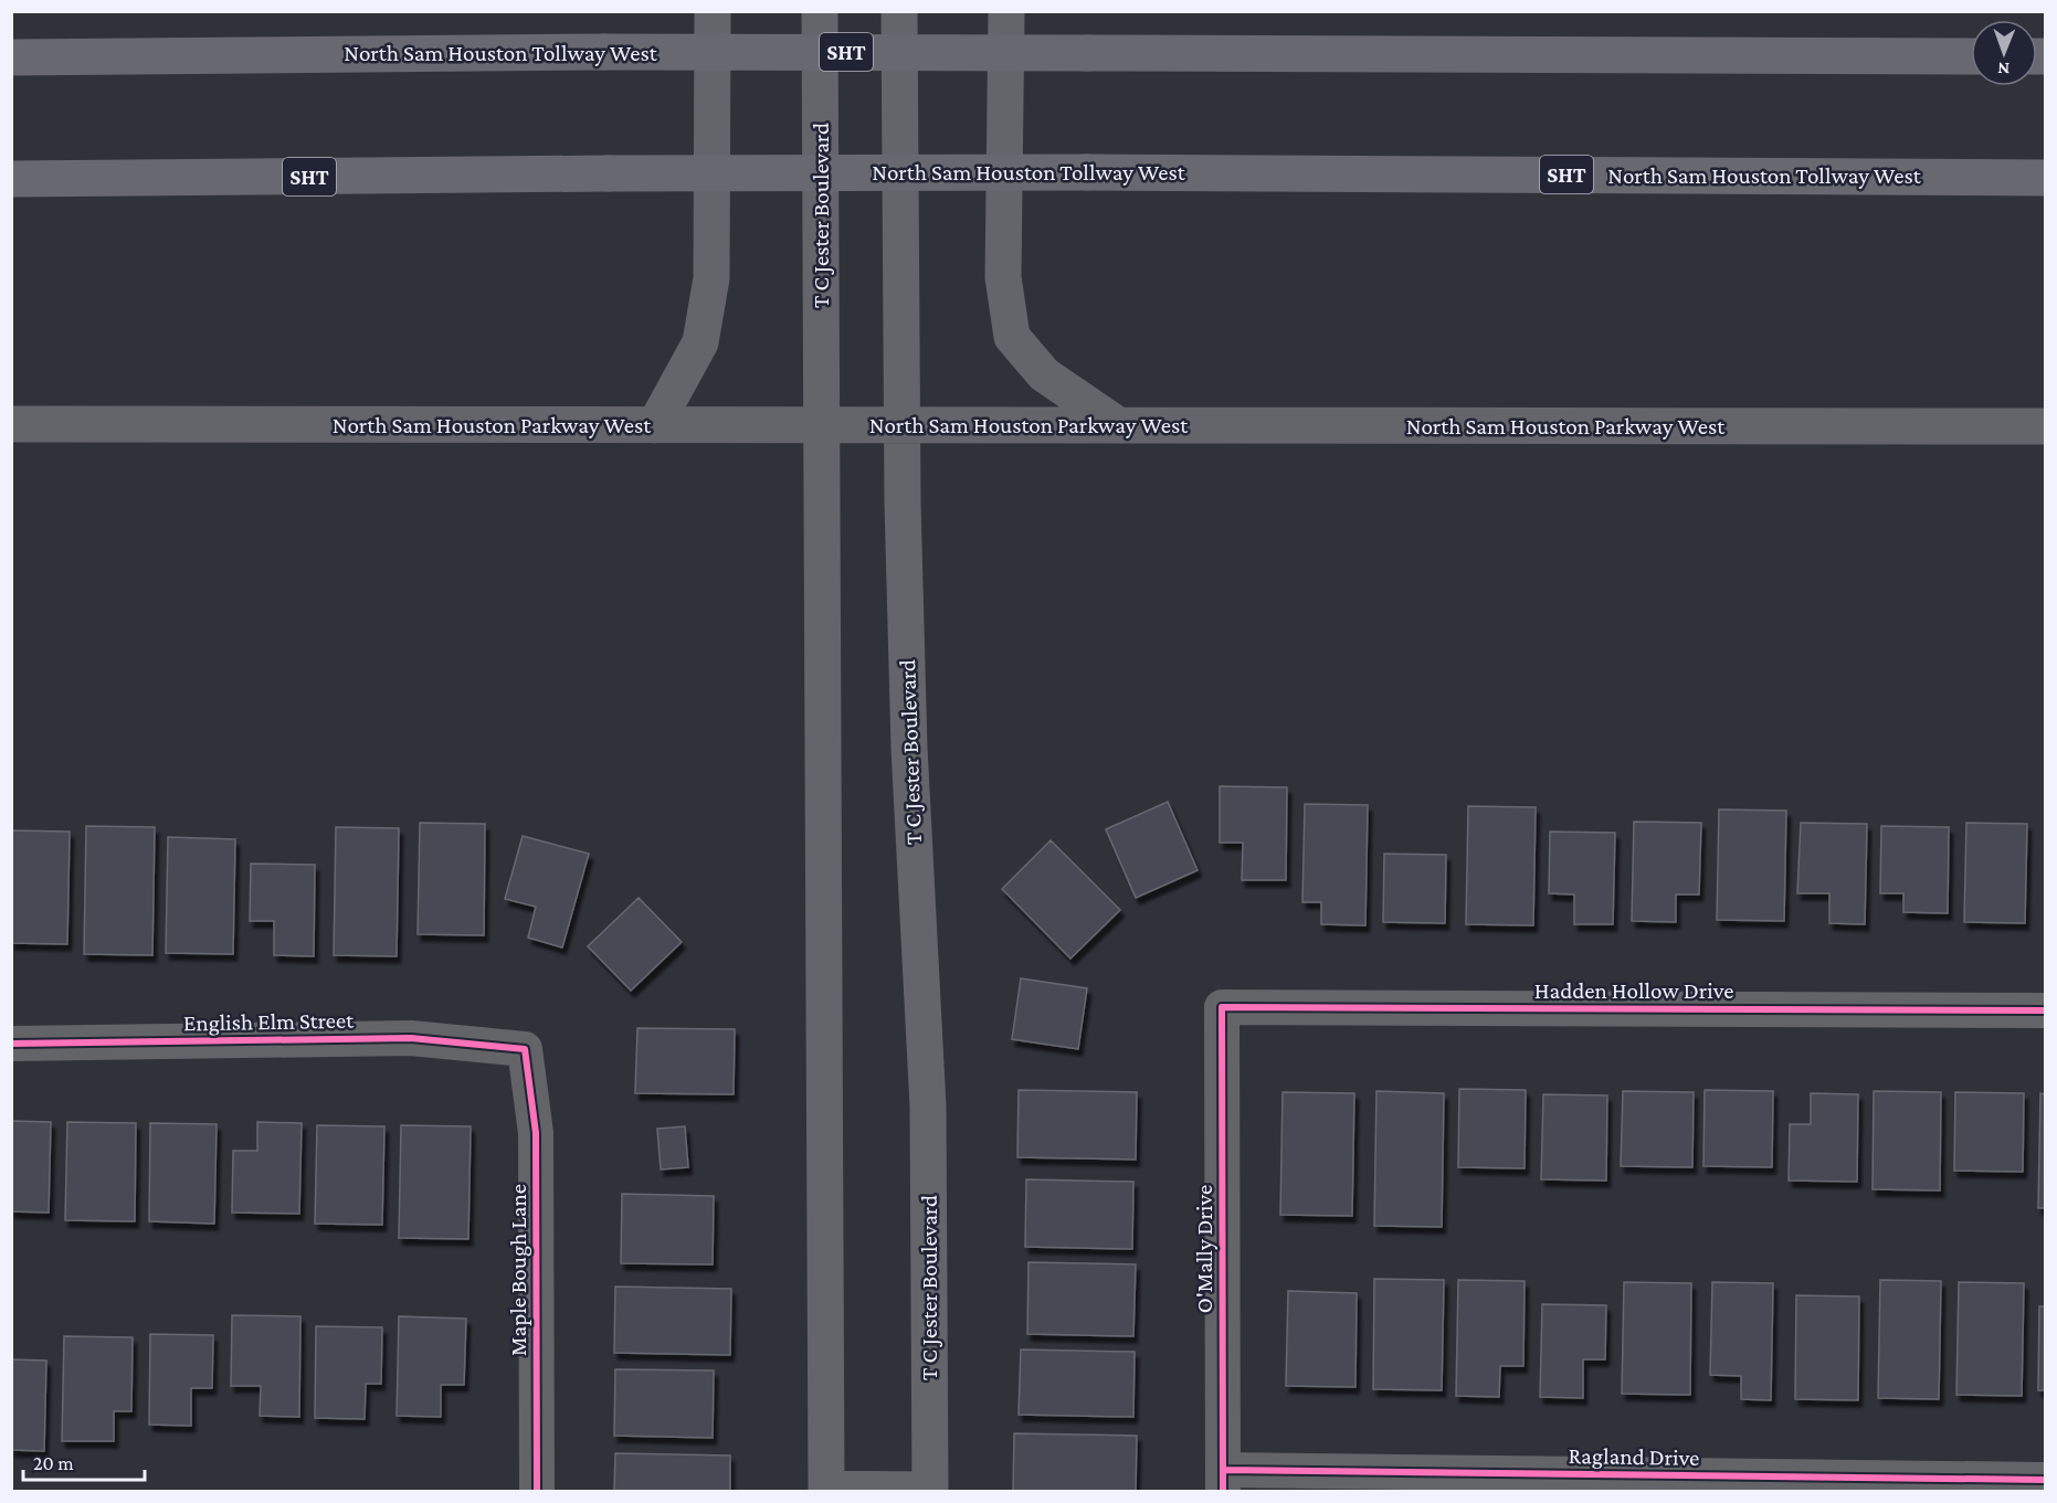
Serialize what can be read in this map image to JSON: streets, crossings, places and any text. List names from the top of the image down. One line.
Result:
{"streets":{"highway":["SHT","North Sam Houston Tollway West"],"main road":["T C Jester Boulevard","North Sam Houston Parkway West"],"street":["Hadden Hollow Drive","English Elm Street","O'Mally Drive","Maple Bough Lane","Ragland Drive"]},"crossings":[["T C Jester Boulevard","North Sam Houston Parkway West"],["Hadden Hollow Drive","O'Mally Drive"],["English Elm Street","Maple Bough Lane"],["O'Mally Drive","Ragland Drive"]],"scale_bar":"20 m","north":"bottom"}
